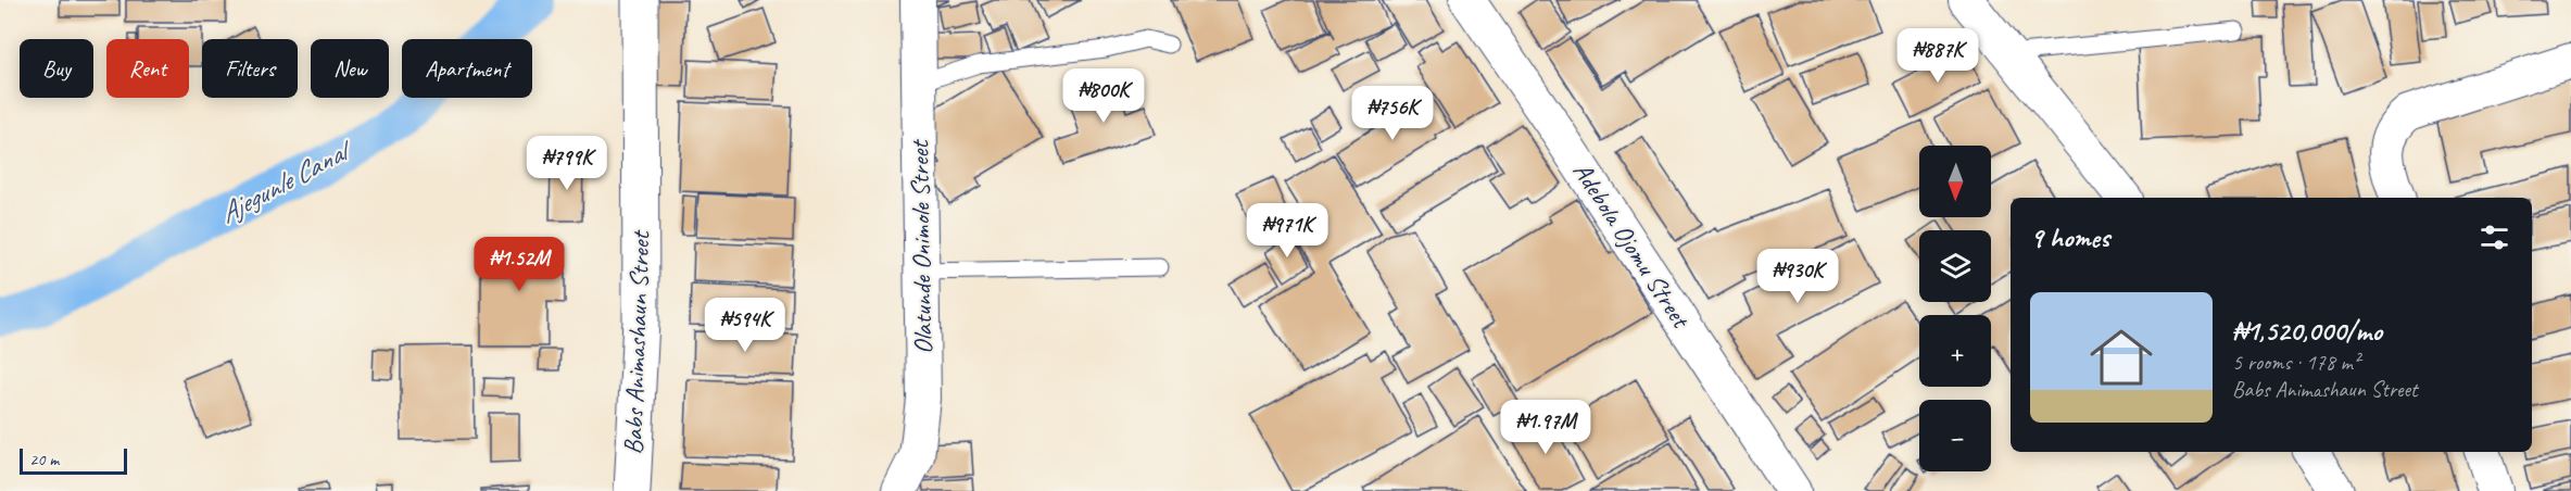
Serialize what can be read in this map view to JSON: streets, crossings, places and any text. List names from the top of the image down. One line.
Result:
{"streets":{"main road":["Babs Animashaun Street"],"street":["Adebola Ojomu Street","Olatunde Onimole Street"]},"water":["Ajegunle Canal"],"scale_bar":"20 m","north":"bottom","page":{"price":["₦887K","₦800K","₦756K","₦799K","₦971K","₦1.52M","₦930K","₦594K","₦1.97M"],"chip":["Buy","Rent","Filters","New","Apartment"],"map_buttons":["+","−"],"heading":"9 homes","list":[{"name":"₦1,520,000/mo","note":"5 rooms · 178 m² · Babs Animashaun Street"}],"scale":"20 m"}}
